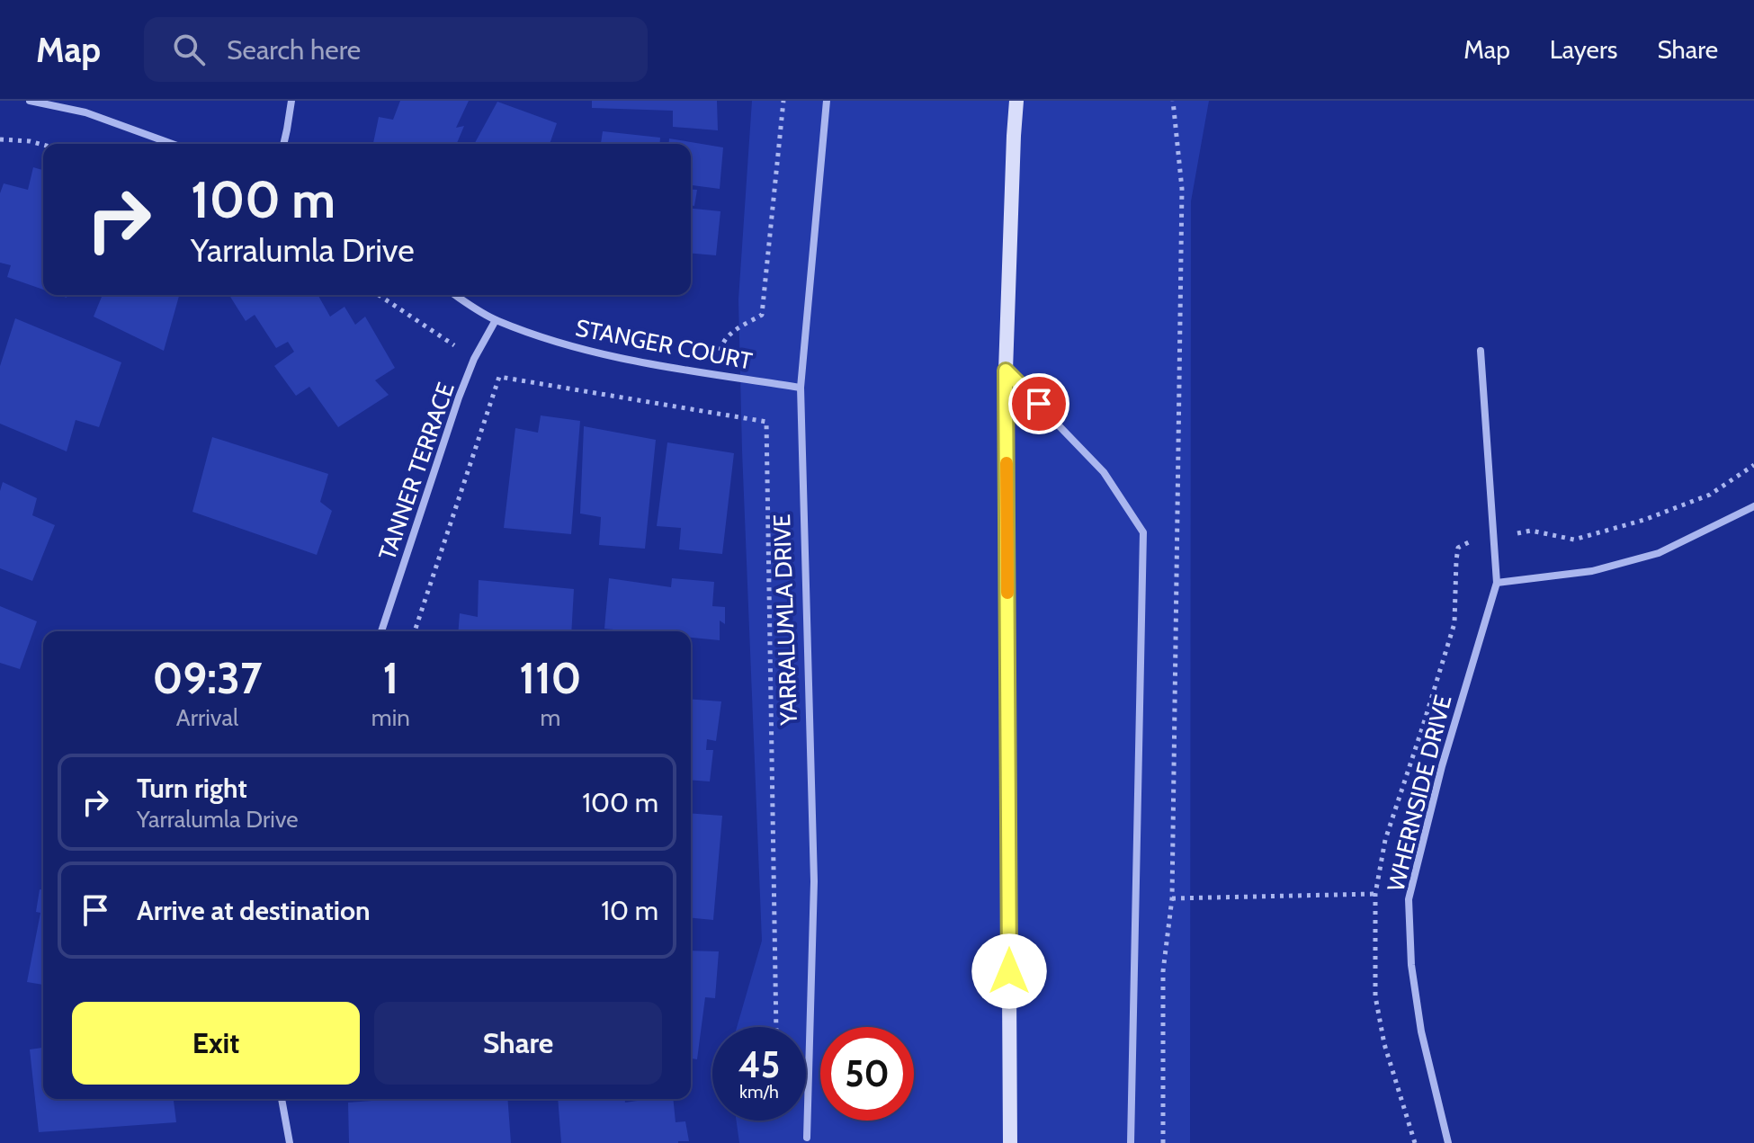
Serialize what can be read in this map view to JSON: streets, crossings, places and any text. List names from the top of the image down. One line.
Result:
{"streets":{"street":["STANGER COURT","TANNER TERRACE","YARRALUMLA DRIVE","WHERNSIDE DRIVE"]},"crossings":[["STANGER COURT","TANNER TERRACE"],["STANGER COURT","YARRALUMLA DRIVE"]],"page":{"header":"Map","search":"Search here","nav":["Map","Layers","Share"],"turn":["100 m","Yarralumla Drive"],"eta":["09:37","Arrival","1","min","110","m"],"list":[{"name":"Turn right","note":"Yarralumla Drive","value":"100 m"},{"name":"Arrive at destination","value":"10 m"}],"buttons":["Exit","Share"],"speed":"45 km/h","limit":"50"}}
